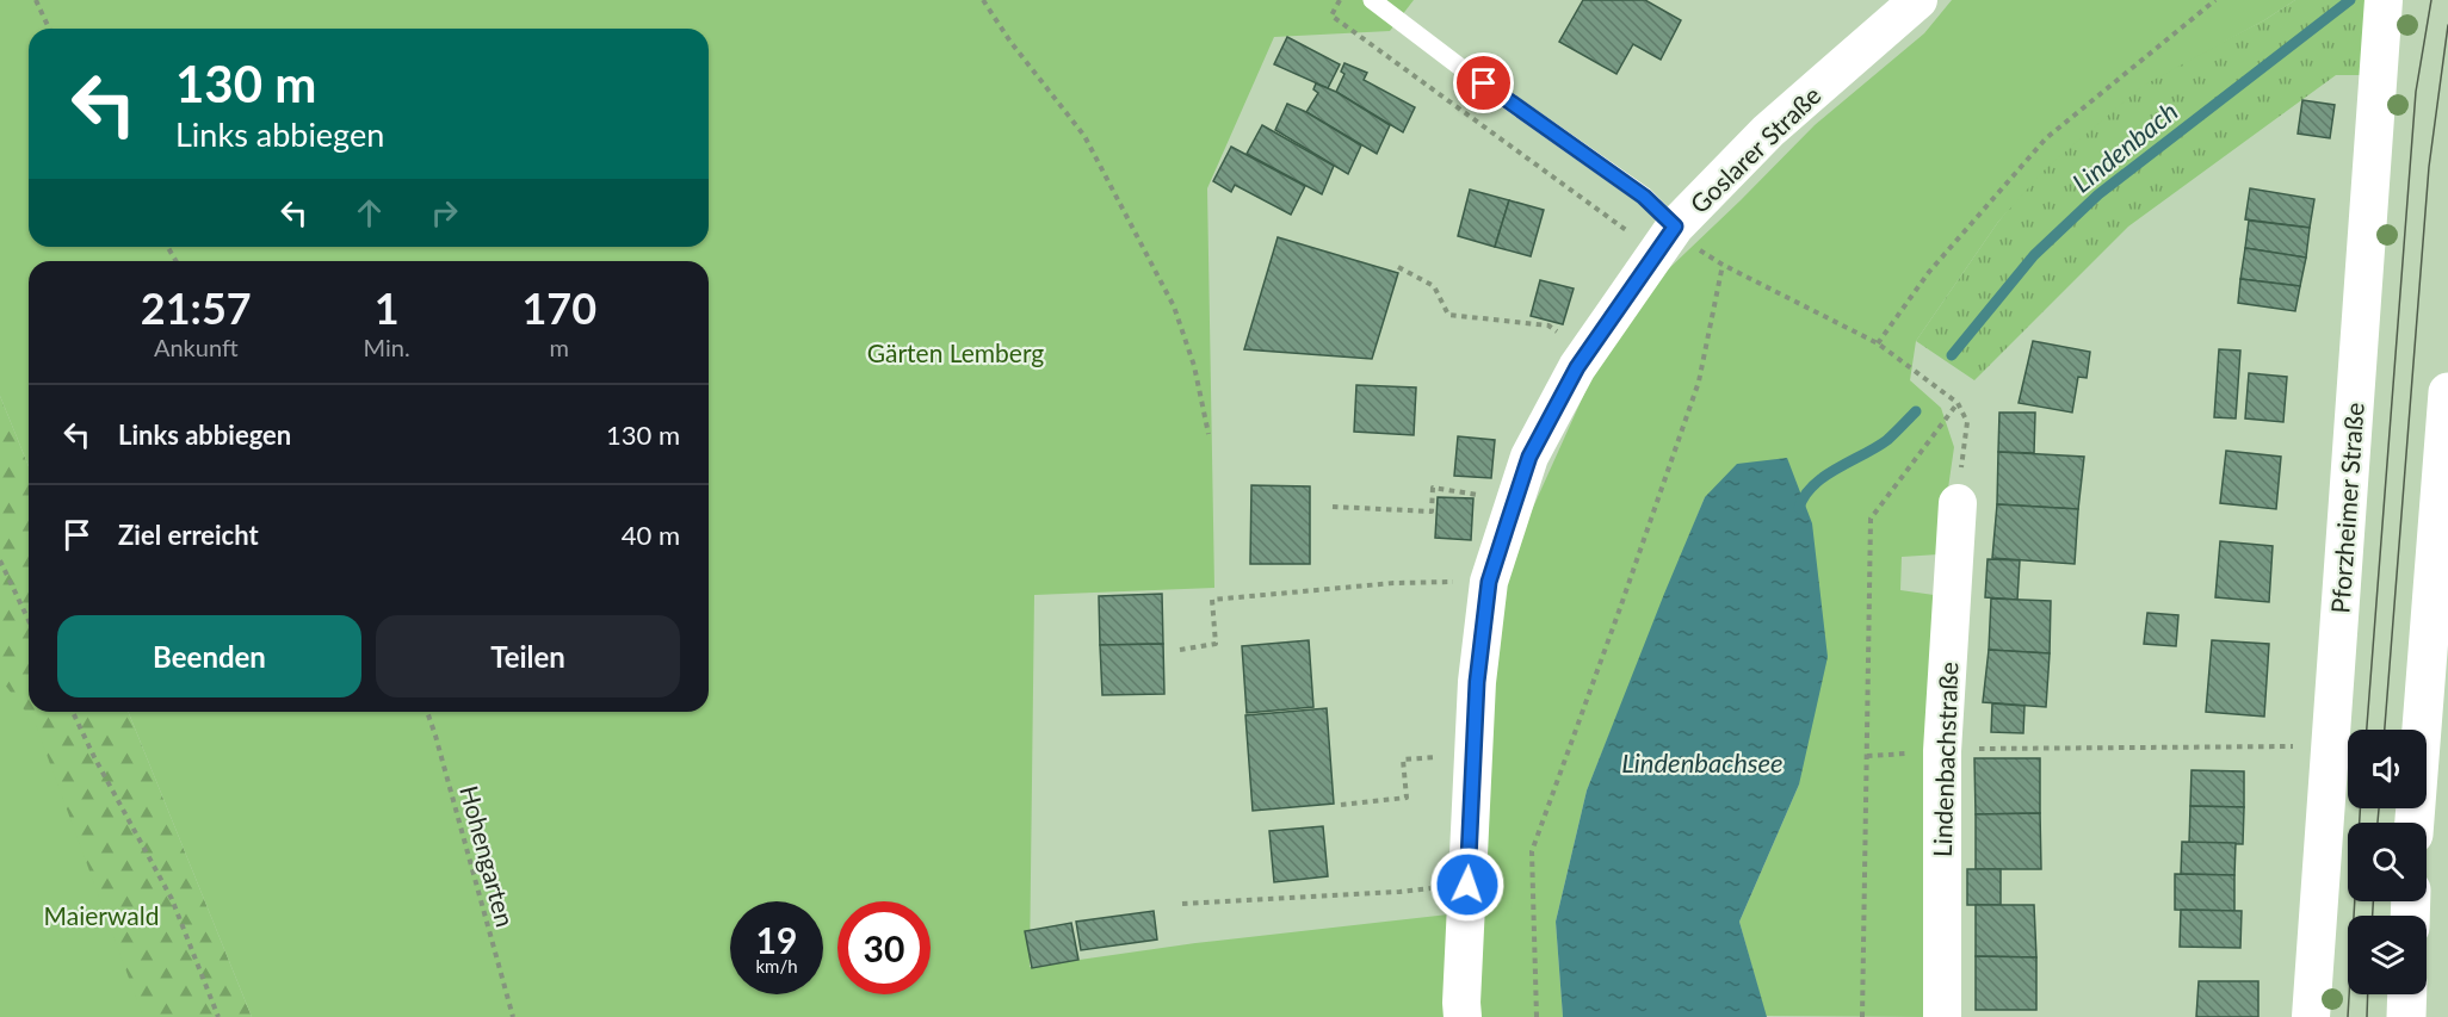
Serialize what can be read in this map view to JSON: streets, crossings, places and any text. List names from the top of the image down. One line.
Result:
{"streets":{"street":["Goslarer Straße","Pforzheimer Straße","Lindenbachstraße"],"path":["Hohengarten"]},"water":["Lindenbach","Lindenbachsee"],"parks":["Gärten Lemberg","Maierwald"],"page":{"turn":["130 m","Links abbiegen"],"eta":["21:57","Ankunft","1","Min.","170","m"],"list":[{"name":"Links abbiegen","value":"130 m"},{"name":"Ziel erreicht","value":"40 m"}],"buttons":["Beenden","Teilen"],"speed":"19 km/h","limit":"30"}}
